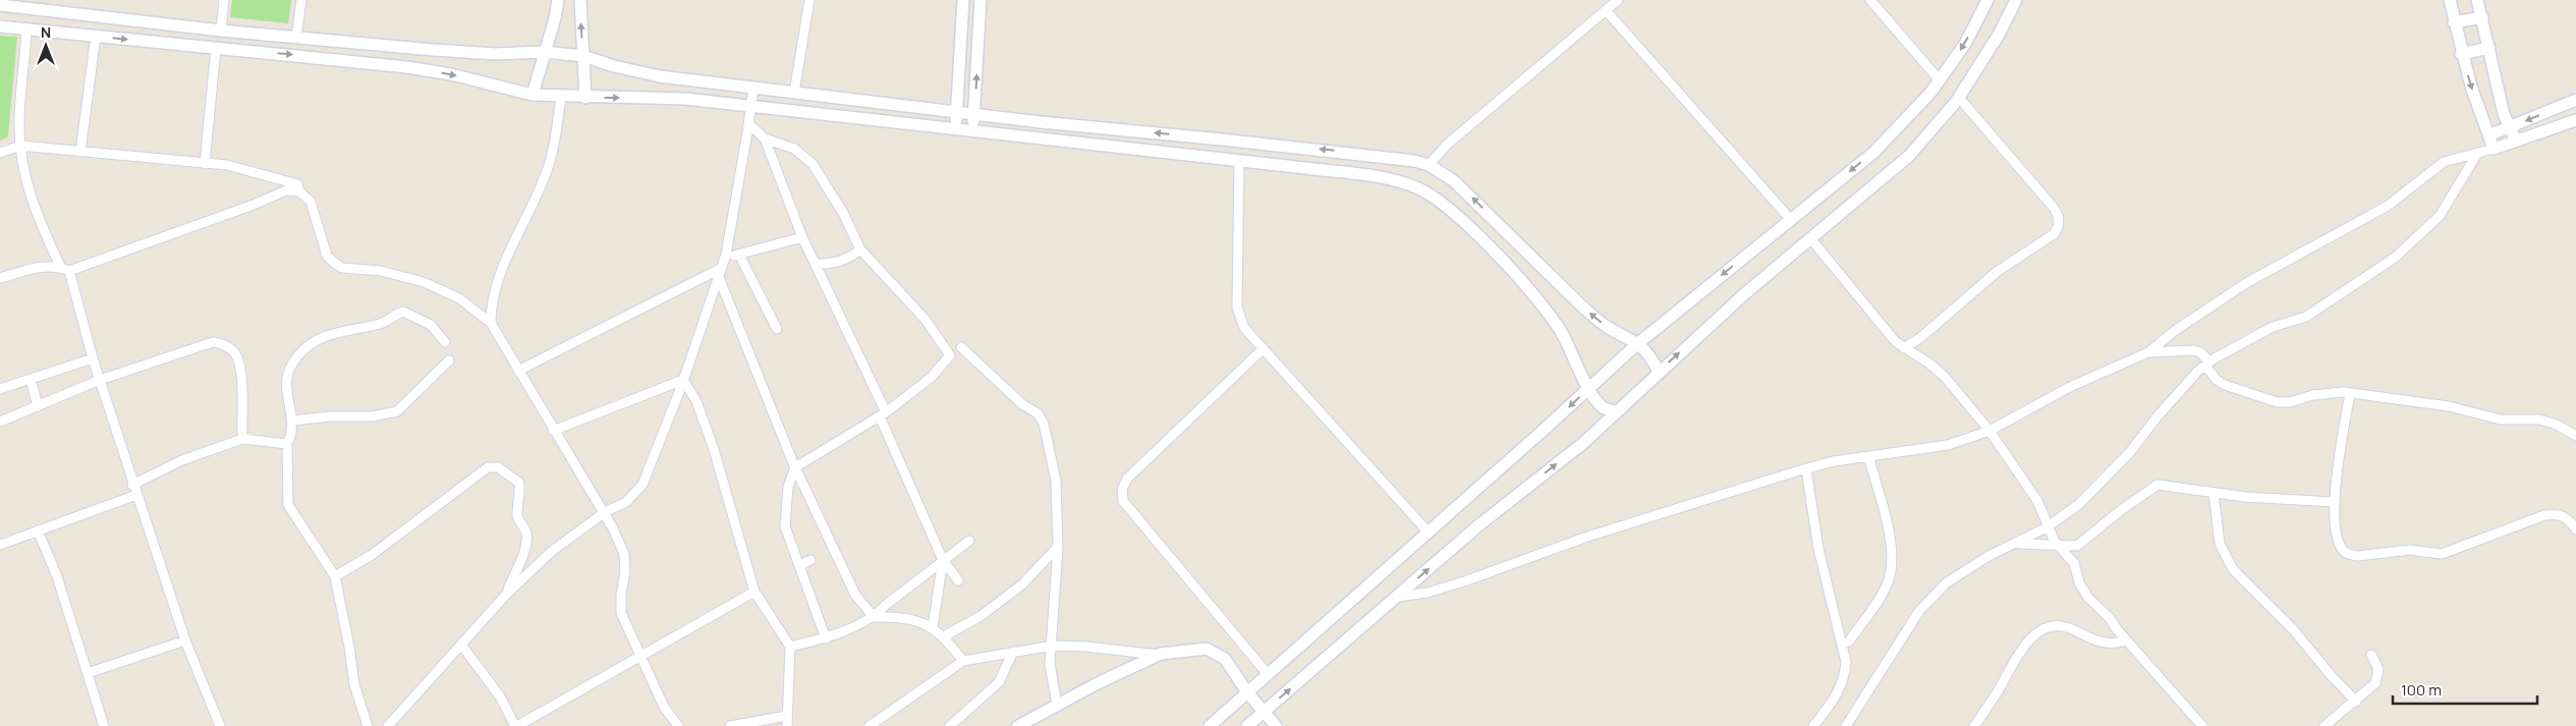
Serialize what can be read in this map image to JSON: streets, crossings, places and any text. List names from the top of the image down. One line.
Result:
{"scale_bar":"100 m","north":"top"}
